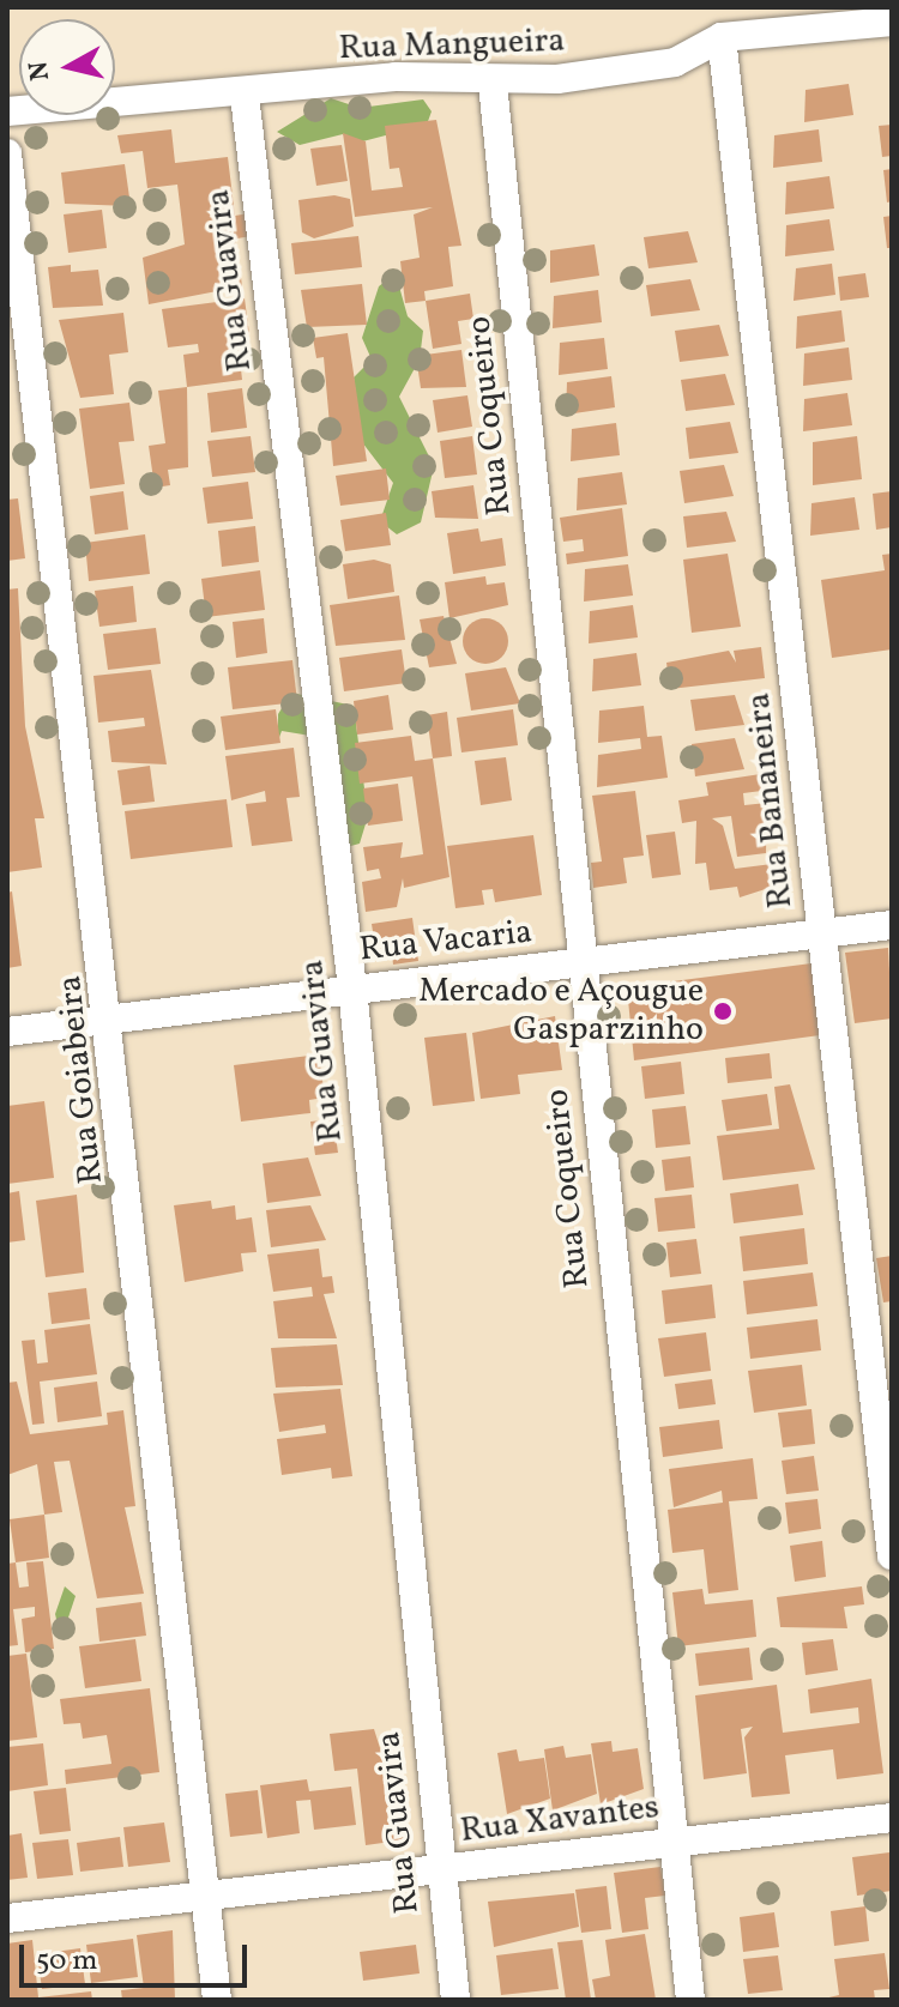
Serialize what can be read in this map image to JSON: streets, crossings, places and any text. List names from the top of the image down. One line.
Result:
{"streets":{"street":["Rua Mangueira","Rua Guavira","Rua Coqueiro","Rua Bananeira","Rua Vacaria","Rua Goiabeira","Rua Xavantes"]},"crossings":[["Rua Mangueira","Rua Guavira"],["Rua Mangueira","Rua Coqueiro"],["Rua Mangueira","Rua Bananeira"],["Rua Guavira","Rua Vacaria"],["Rua Guavira","Rua Xavantes"],["Rua Coqueiro","Rua Vacaria"],["Rua Coqueiro","Rua Xavantes"],["Rua Bananeira","Rua Vacaria"],["Rua Vacaria","Rua Goiabeira"],["Rua Goiabeira","Rua Xavantes"]],"places":["Mercado e Açougue Gasparzinho"],"scale_bar":"50 m","north":"left"}
